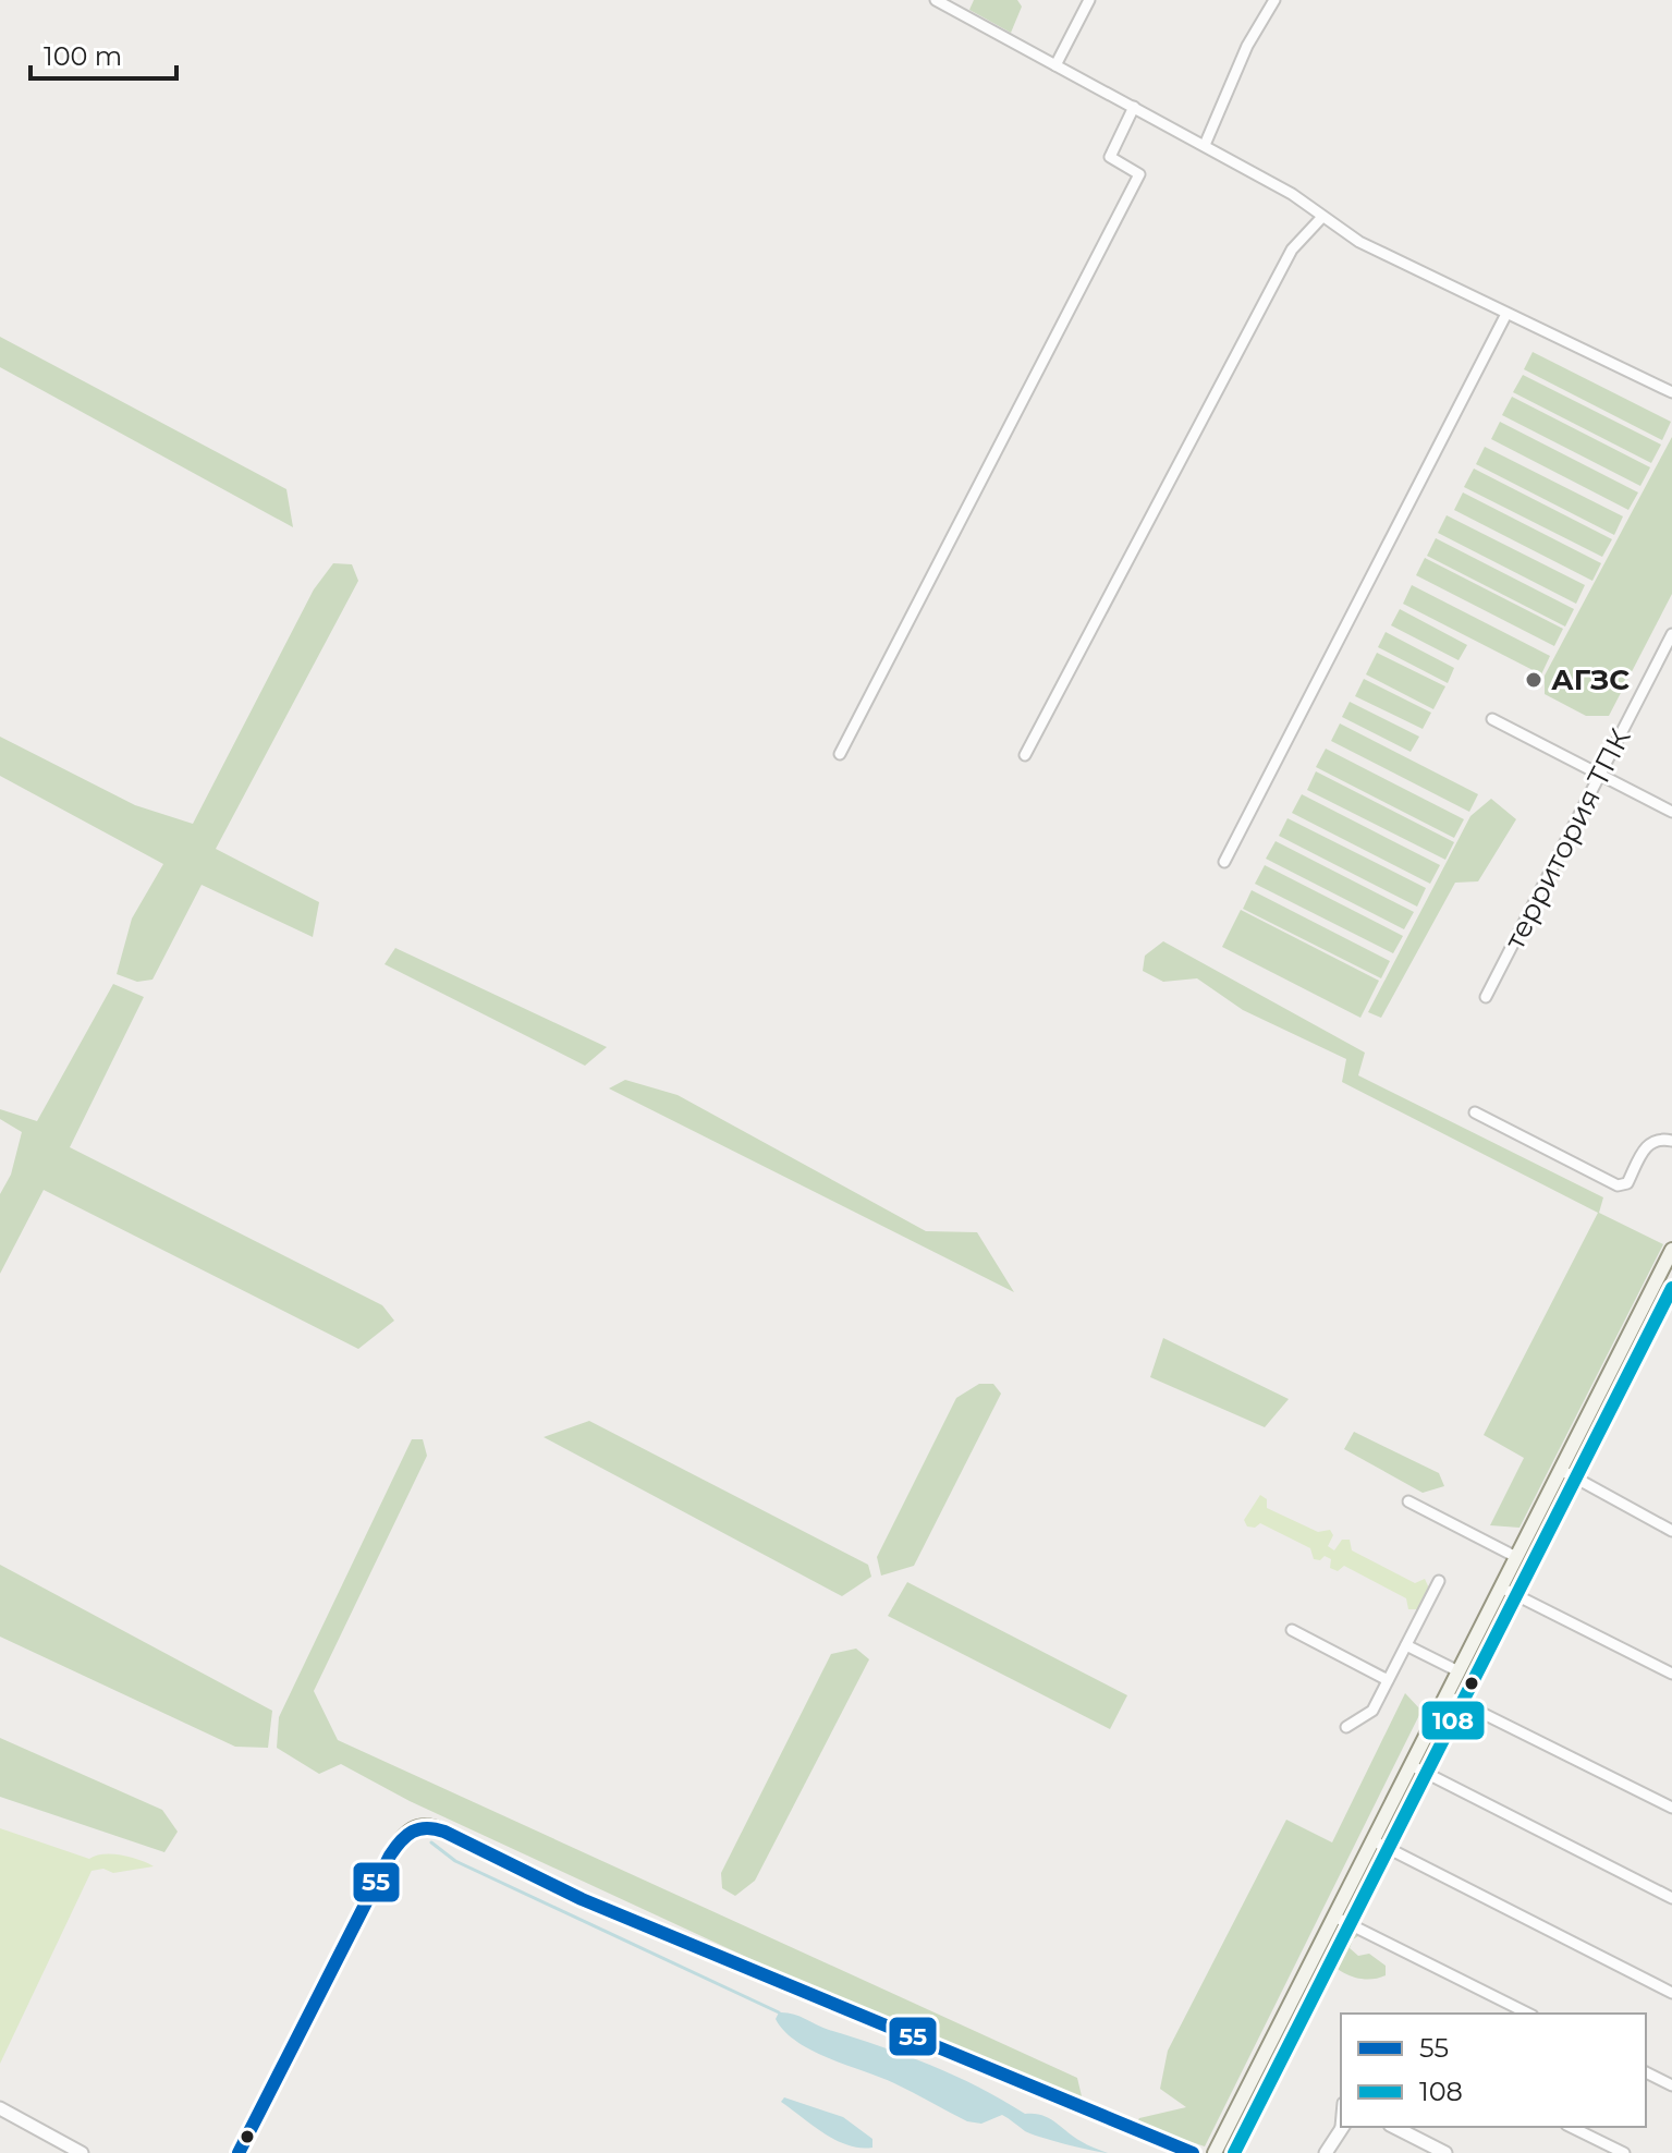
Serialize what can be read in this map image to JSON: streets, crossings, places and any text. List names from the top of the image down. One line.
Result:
{"streets":{"street":["территория ТПК"]},"places":["АГЗС"],"lines":["transit line 108","transit line 55"],"legend":["55","108"],"scale_bar":"100 m"}
